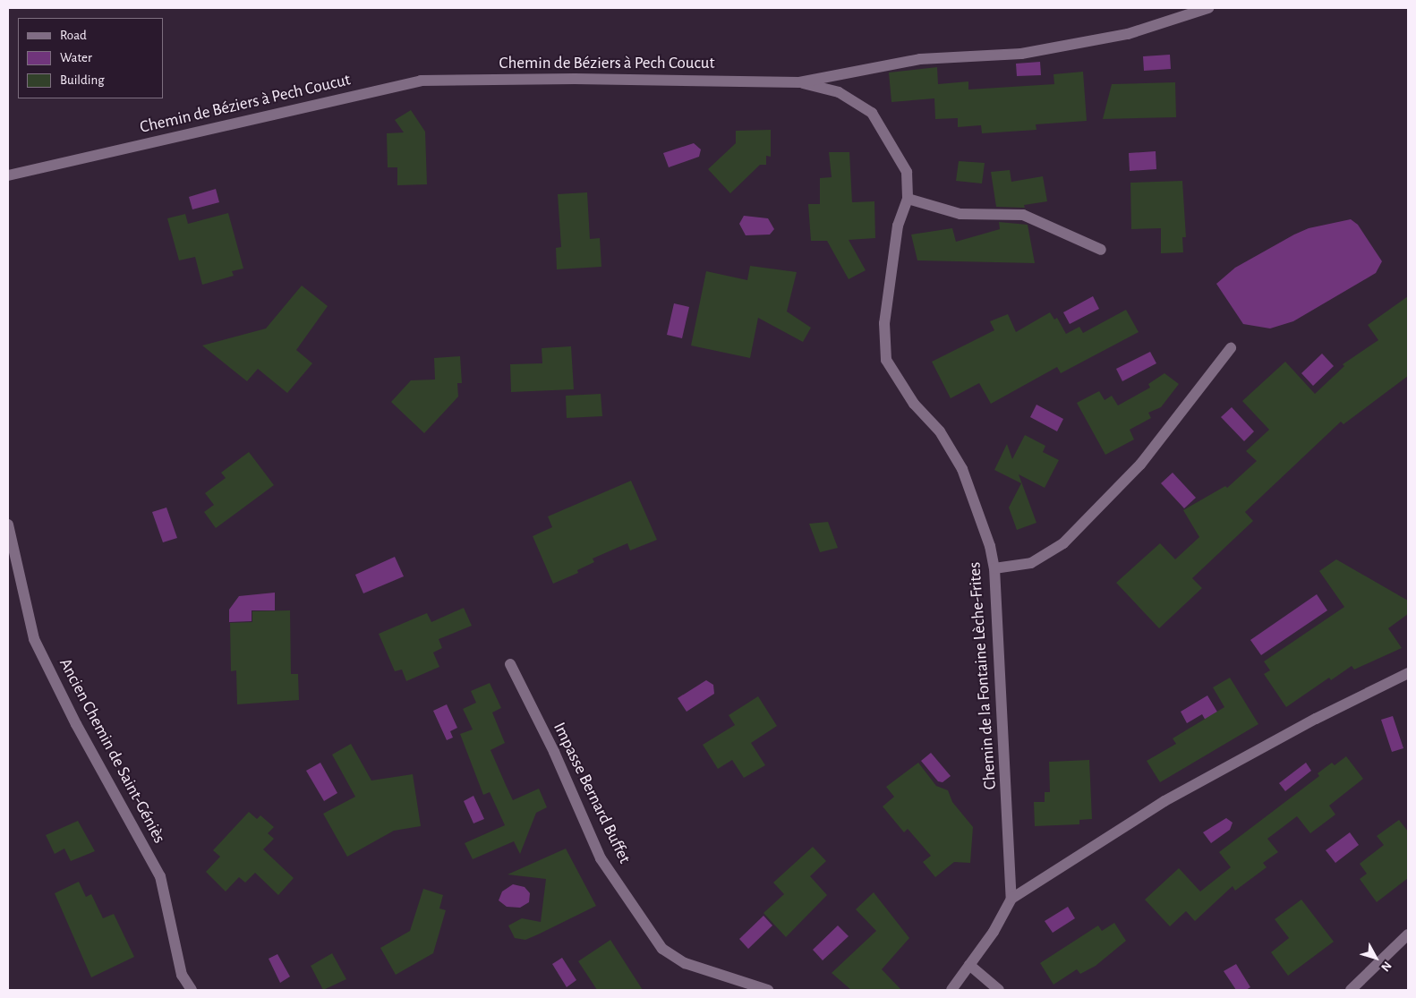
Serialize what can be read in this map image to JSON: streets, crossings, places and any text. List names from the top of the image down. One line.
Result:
{"streets":{"street":["Chemin de Béziers à Pech Coucut","Chemin de la Fontaine Lèche-Frites","Ancien Chemin de Saint-Géniès","Impasse Bernard Buffet"]},"crossings":[["Chemin de Béziers à Pech Coucut","Chemin de la Fontaine Lèche-Frites"]],"legend":["Road","Water","Building"],"north":"bottom right"}
